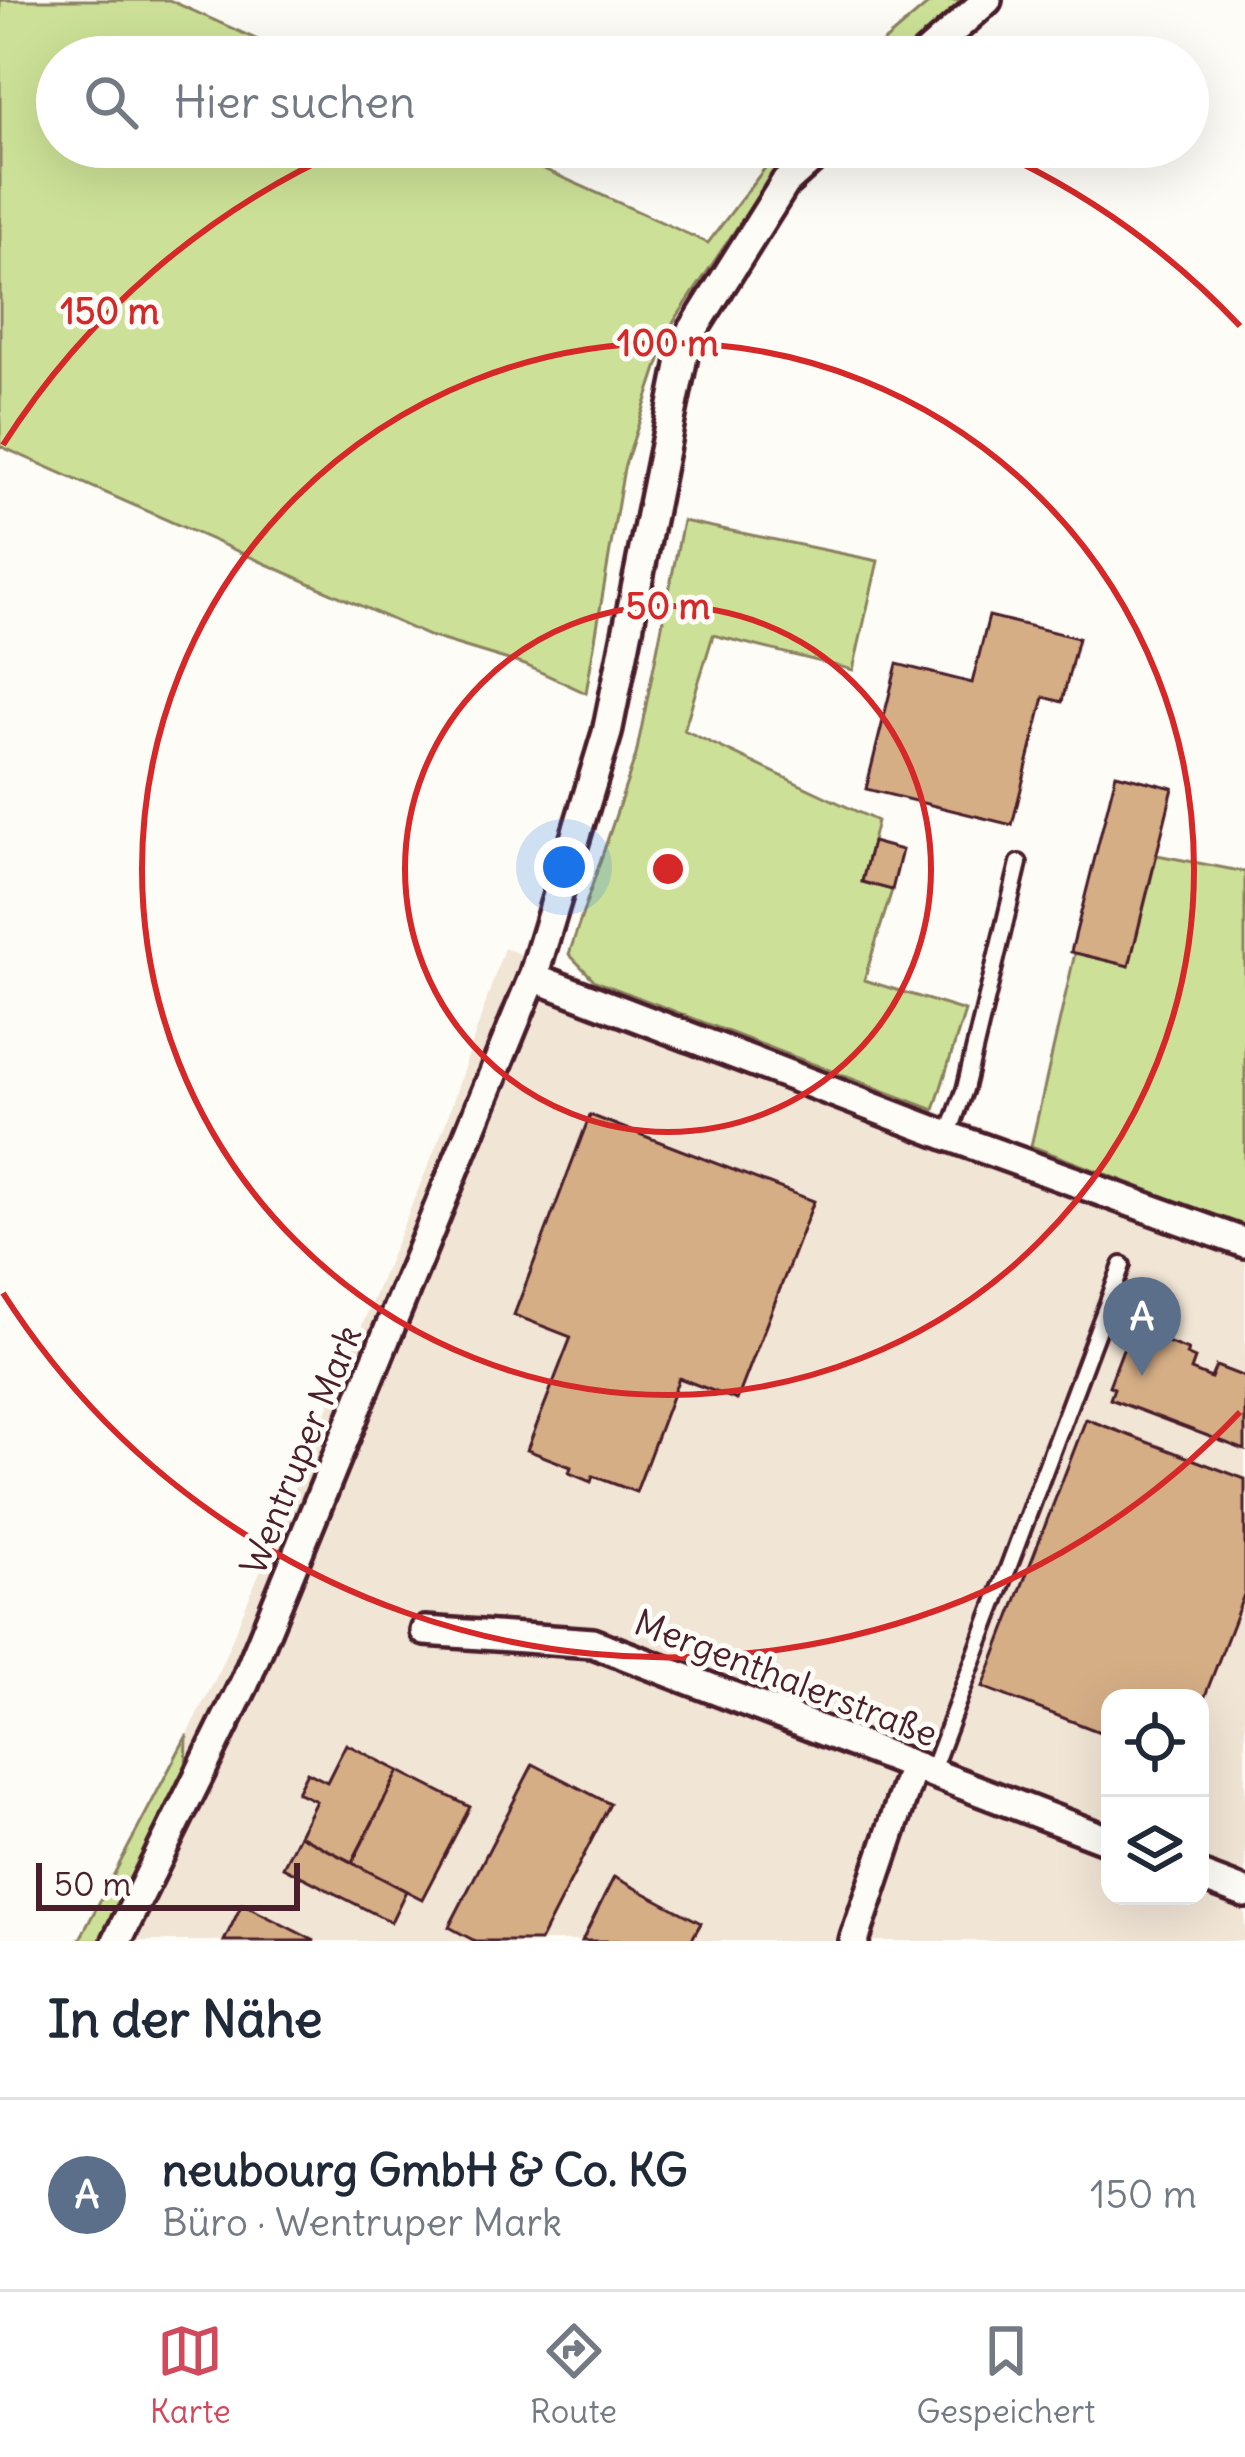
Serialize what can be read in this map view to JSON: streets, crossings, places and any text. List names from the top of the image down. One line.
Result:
{"streets":{"street":["Wentruper Mark","Mergenthalerstraße"]},"scale_bar":"50 m","page":{"search":"Hier suchen","pins":"A","scale":"50 m","heading":"In der Nähe","list":[{"mark":"A","name":"neubourg GmbH & Co. KG","note":"Büro · Wentruper Mark","value":"150 m"}],"nav":["Karte","Route","Gespeichert"]},"rings":["150 m","100 m","50 m"]}
